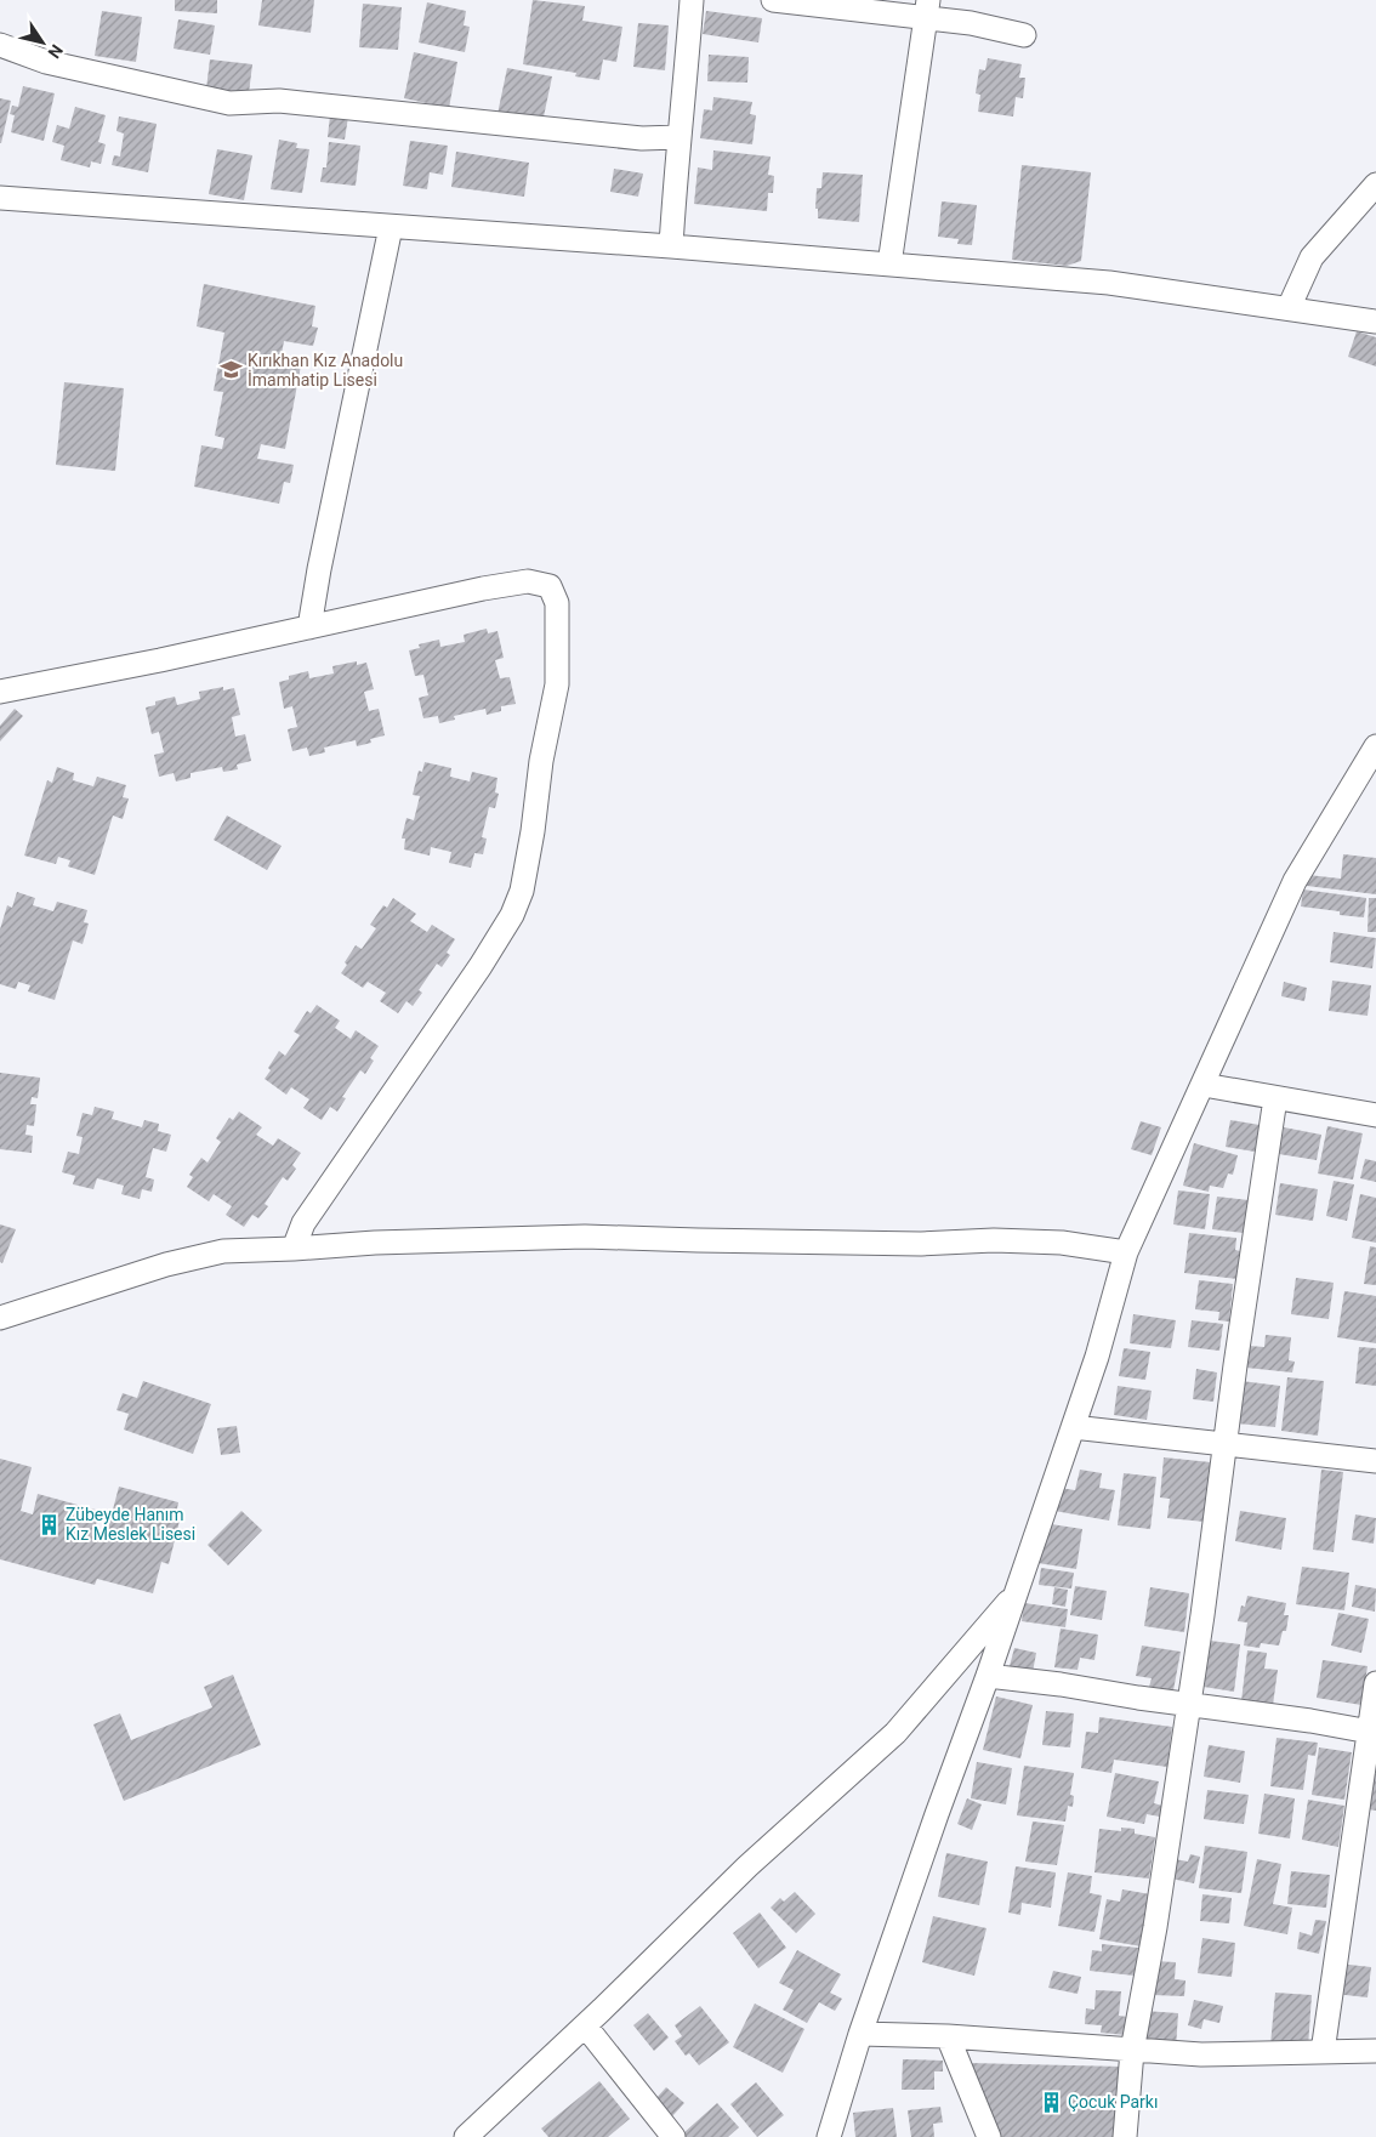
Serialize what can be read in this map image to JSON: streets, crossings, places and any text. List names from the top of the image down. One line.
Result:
{"places":{"school or university":["Kırıkhan Kız Anadolu İmamhatip Lisesi"],"building":["Zübeyde Hanım Kız Meslek Lisesi","Çocuk Parkı"]},"north":"bottom right"}
